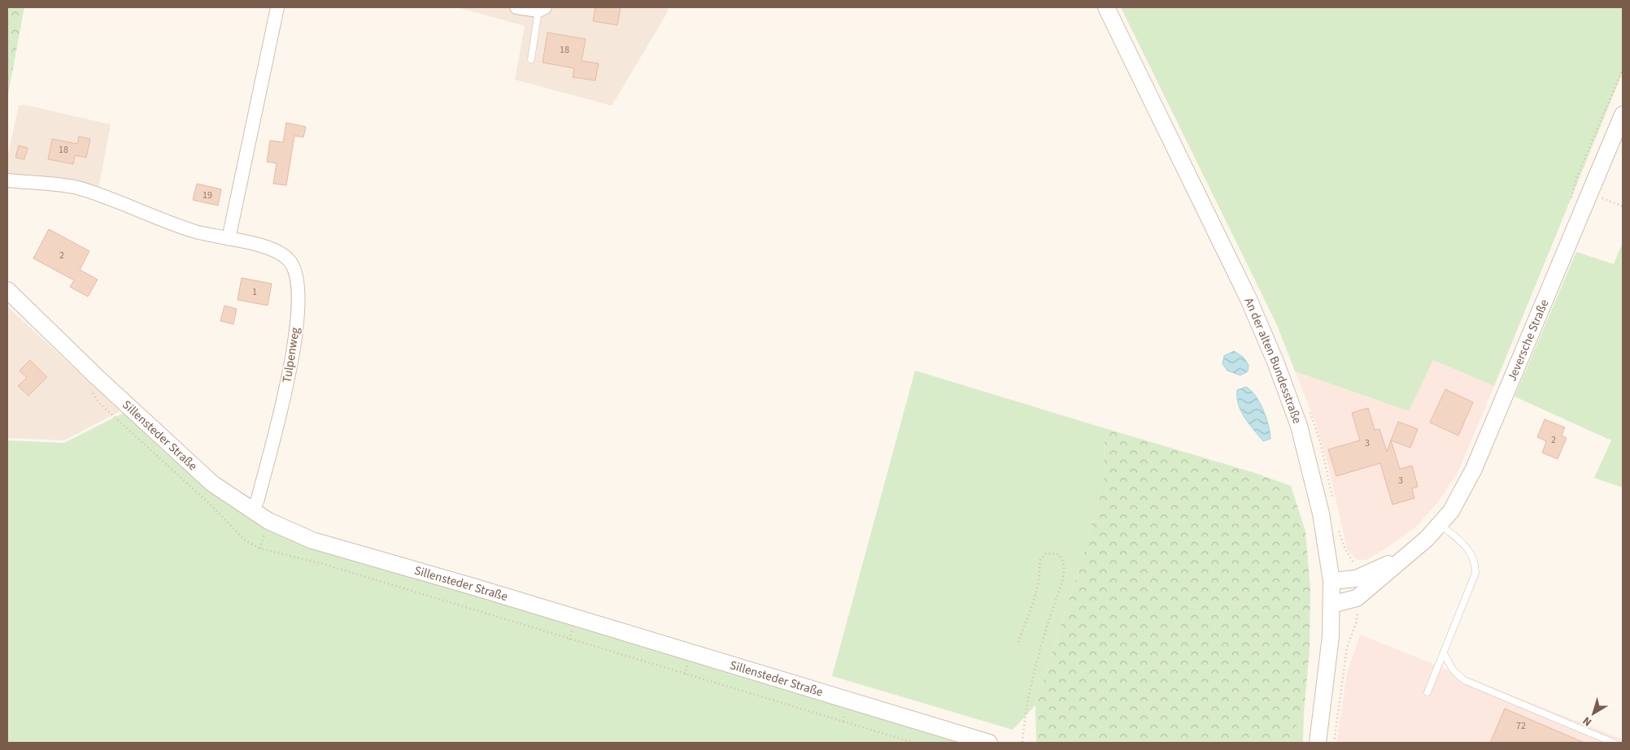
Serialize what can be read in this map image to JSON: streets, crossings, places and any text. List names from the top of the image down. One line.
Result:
{"streets":{"street":["Jeversche Straße","Tulpenweg","An der alten Bundesstraße","Sillensteder Straße"]},"crossings":[["Jeversche Straße","An der alten Bundesstraße"],["Tulpenweg","Sillensteder Straße"]],"house_numbers":["18","18","19","2","1","2","3","3","72"],"north":"bottom left"}
